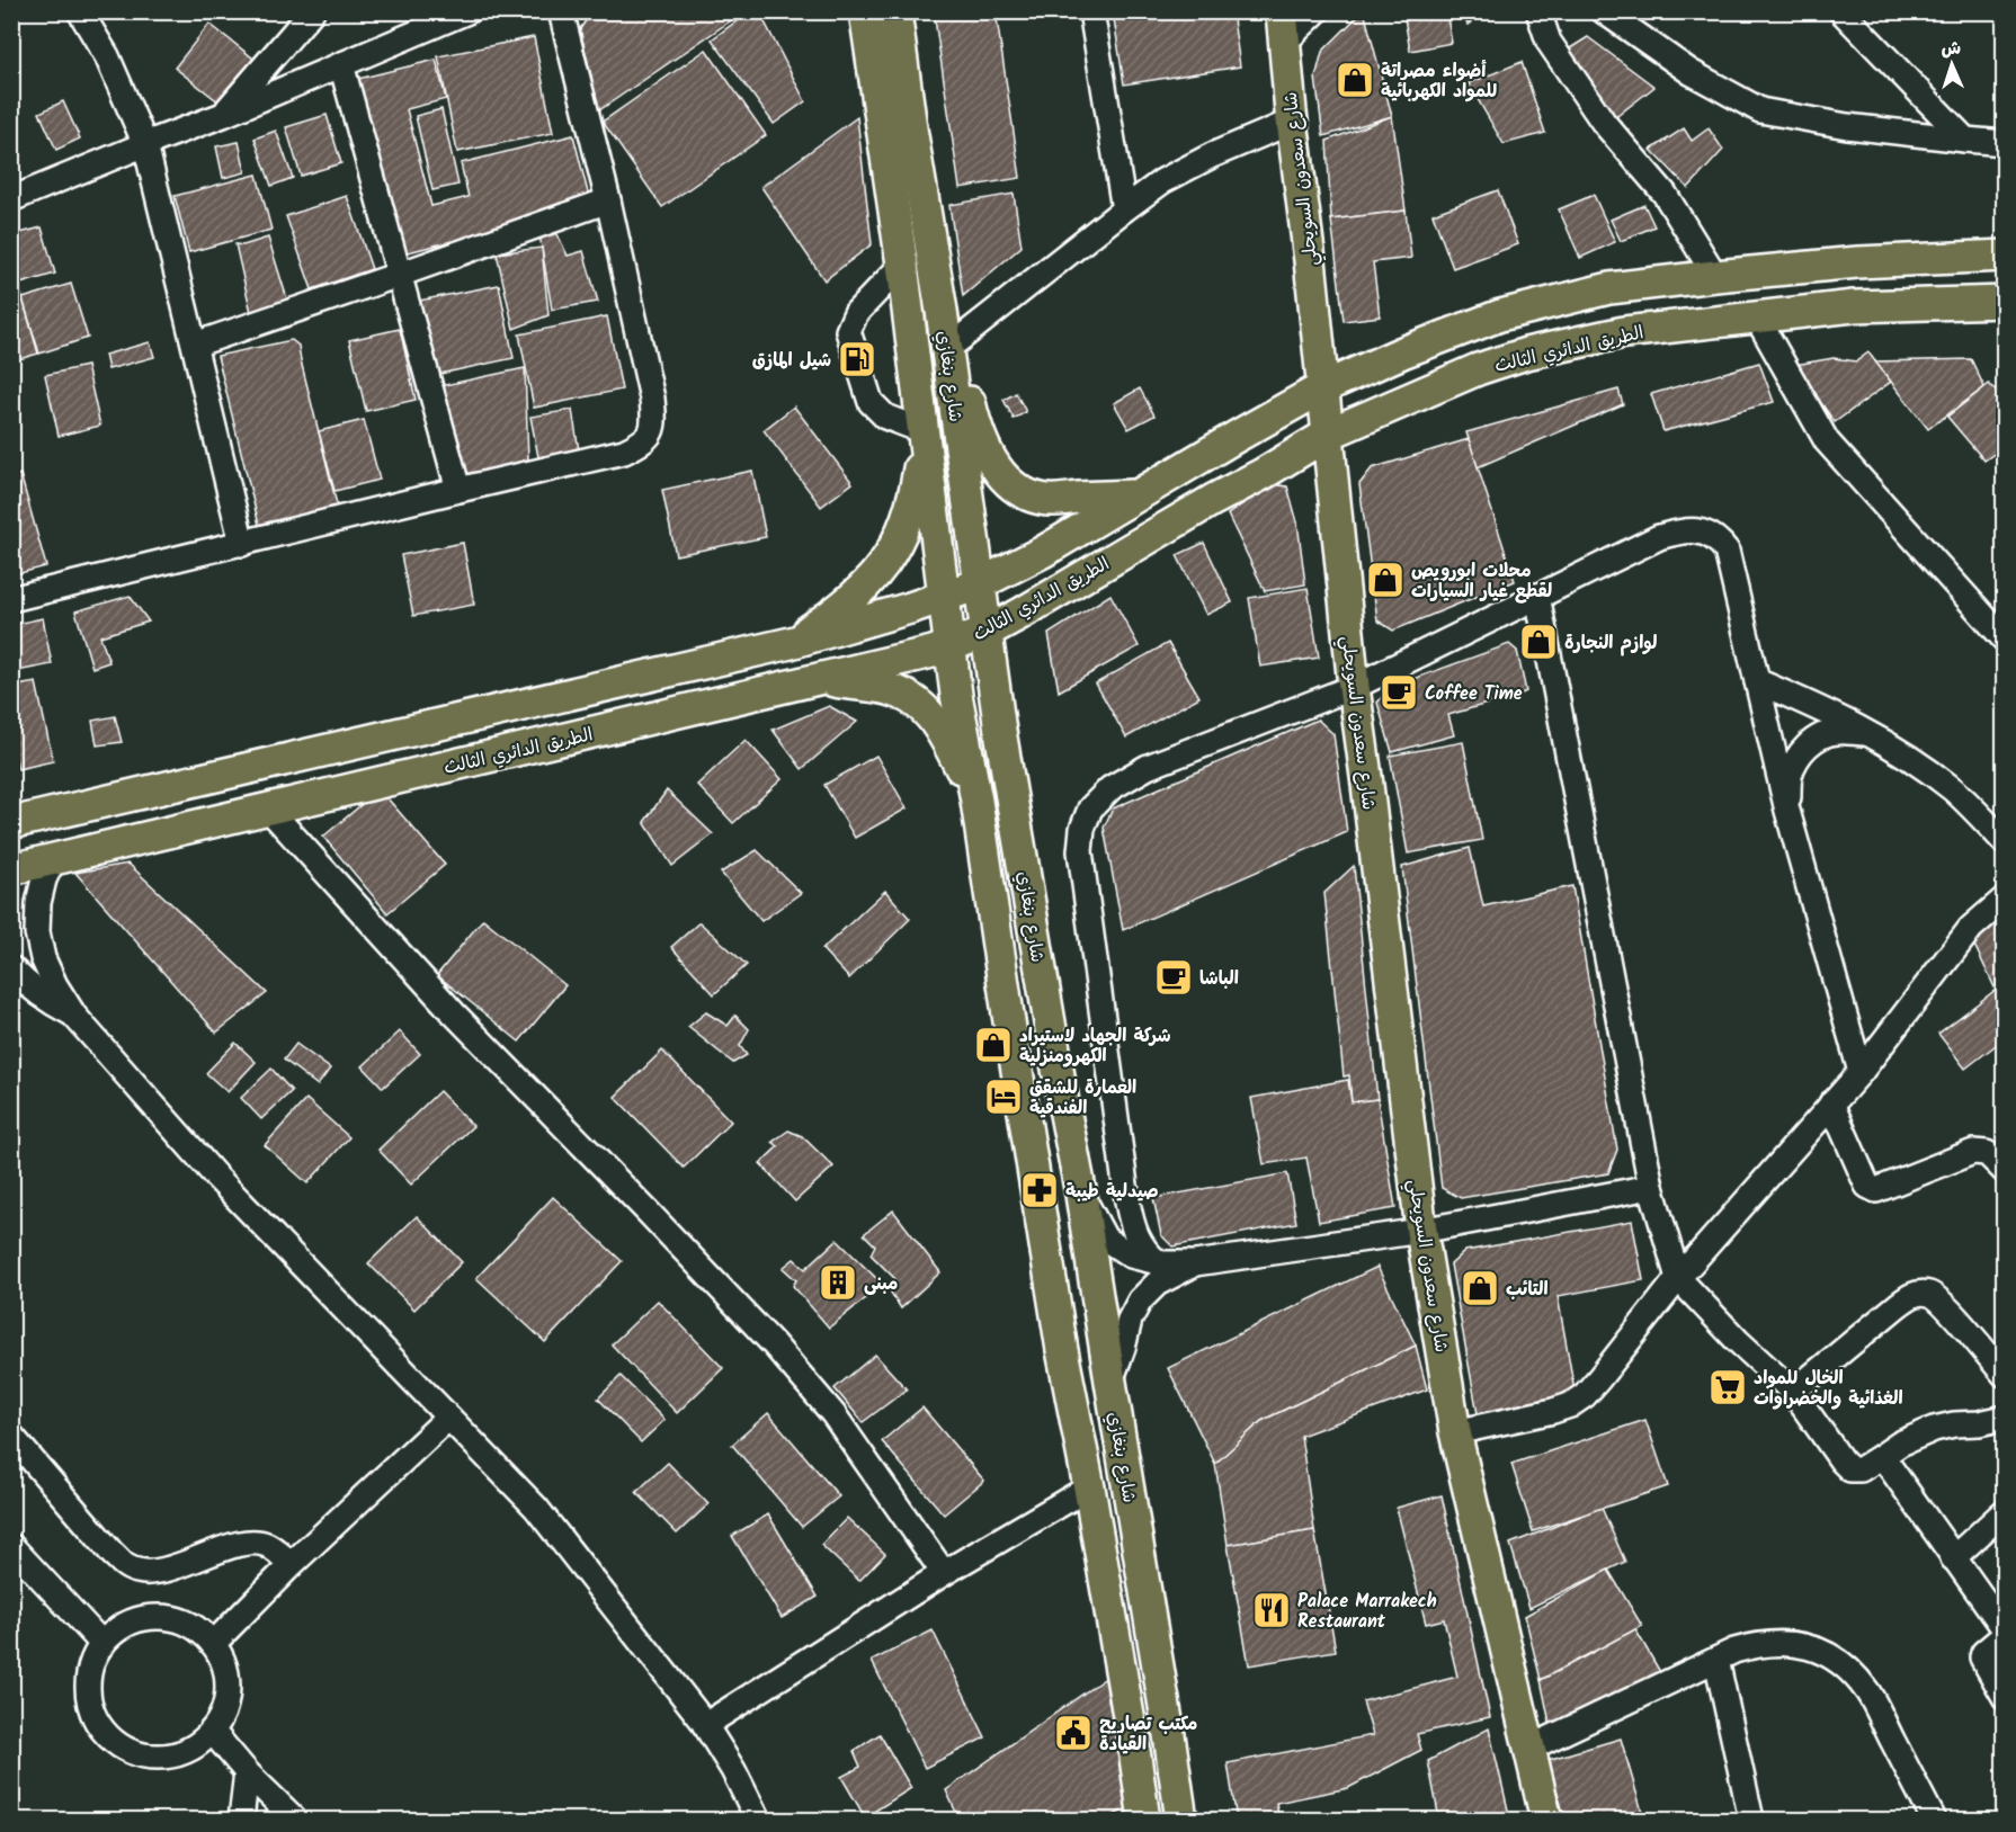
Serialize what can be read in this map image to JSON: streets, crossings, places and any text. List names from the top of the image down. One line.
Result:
{"streets":{"main road":["شارع سعدون السويحلي","الطريق الدائري الثالث","شارع بنغازي"]},"crossings":[["شارع سعدون السويحلي","الطريق الدائري الثالث"],["الطريق الدائري الثالث","شارع بنغازي"]],"places":{"shop":["أضواء مصراتة للمواد الكهربائية","محلات ابورويص لقطع غيار السيارات","لوازم النجارة","شركة الجهاد لاستيراد الكهرومنزلية","التائب"],"fuel station":["شيل المازق"],"cafe":["Coffee Time","الباشا"],"hotel":["العمارة للشقق الفندقية"],"pharmacy":["صيدلية طيبة"],"building":["مبنى"],"supermarket":["الخال للمواد الغذائية والخضراوات"],"restaurant":["Palace Marrakech Restaurant"],"public building":["مكتب تصاريح القيادة"]},"north":"top"}
